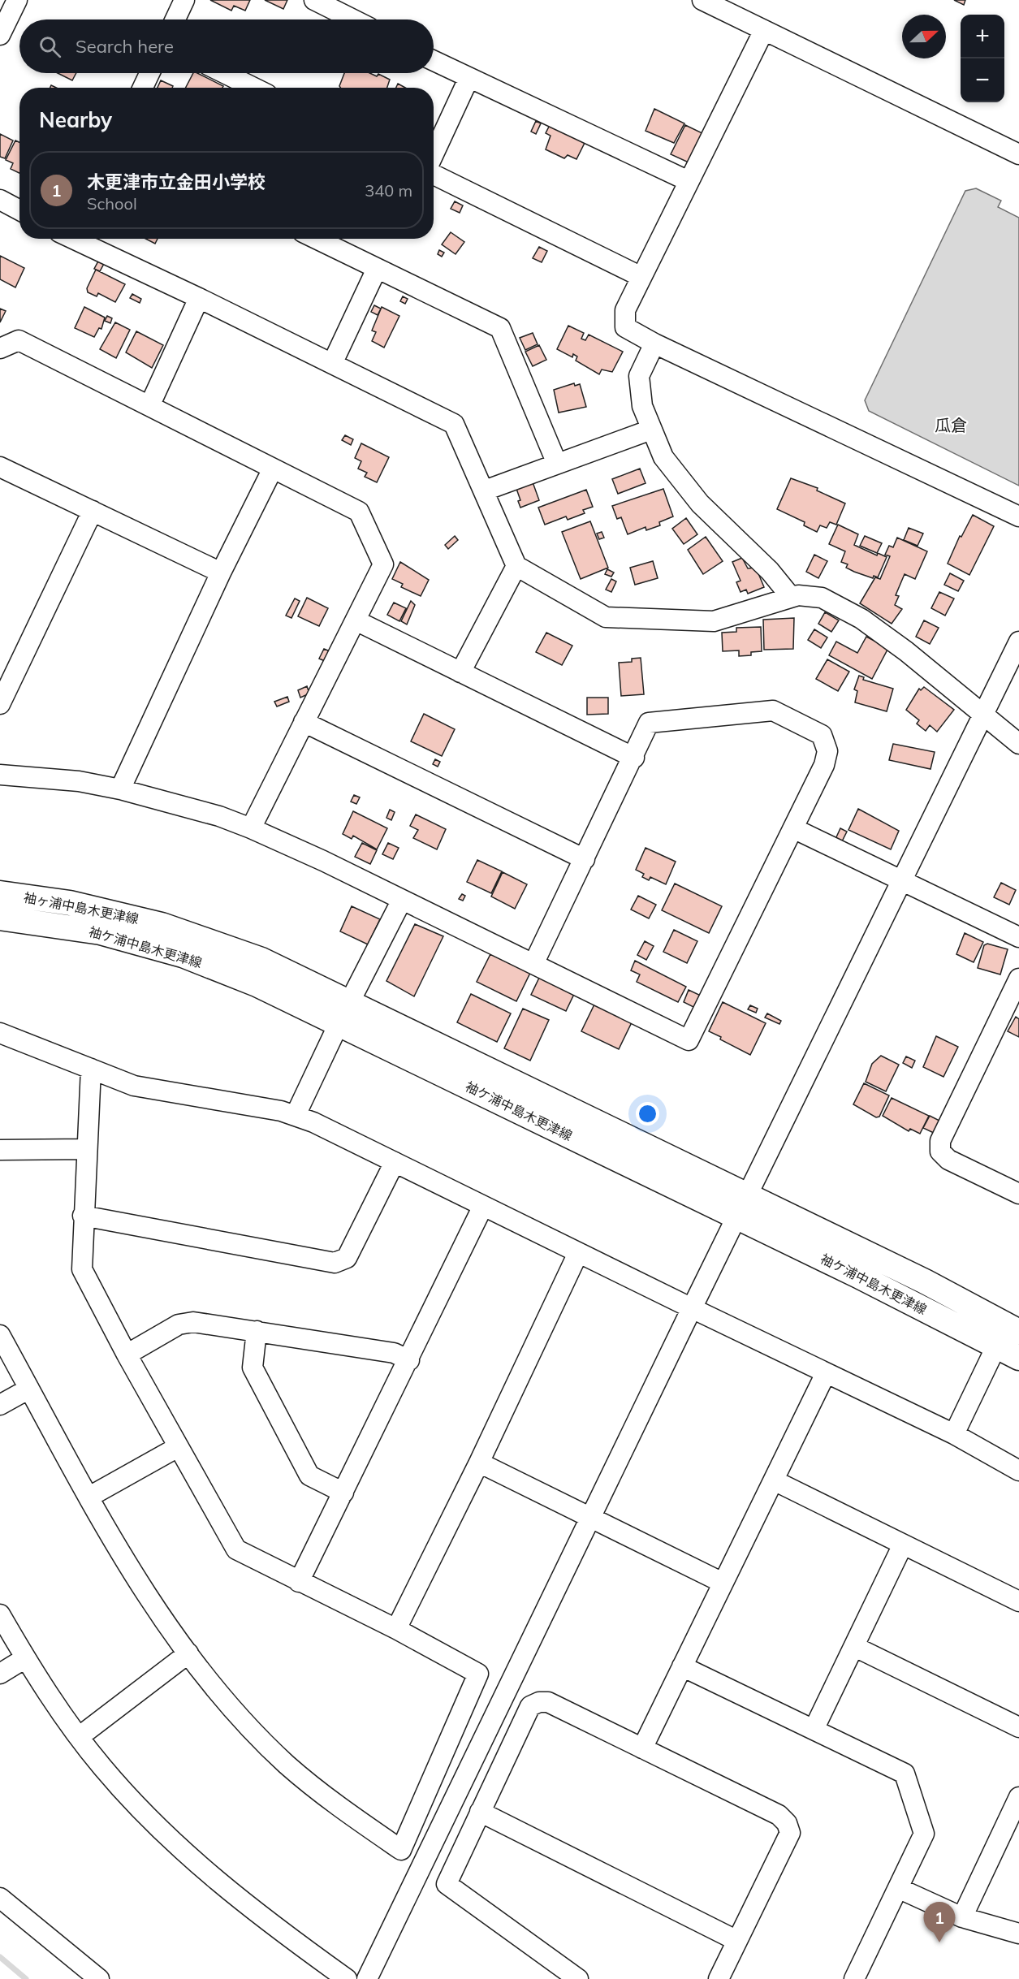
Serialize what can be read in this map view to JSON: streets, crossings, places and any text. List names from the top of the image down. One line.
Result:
{"streets":{"main road":["袖ヶ浦中島木更津線","袖ケ浦中島木更津線"]},"crossings":[["袖ヶ浦中島木更津線","袖ケ浦中島木更津線"]],"districts":["瓜倉"],"north":"right","page":{"map_buttons":["+","−"],"search":"Search here","heading":"Nearby","list":[{"mark":"1","name":"木更津市立金田小学校","note":"School","value":"340 m"}],"pins":"1"}}
